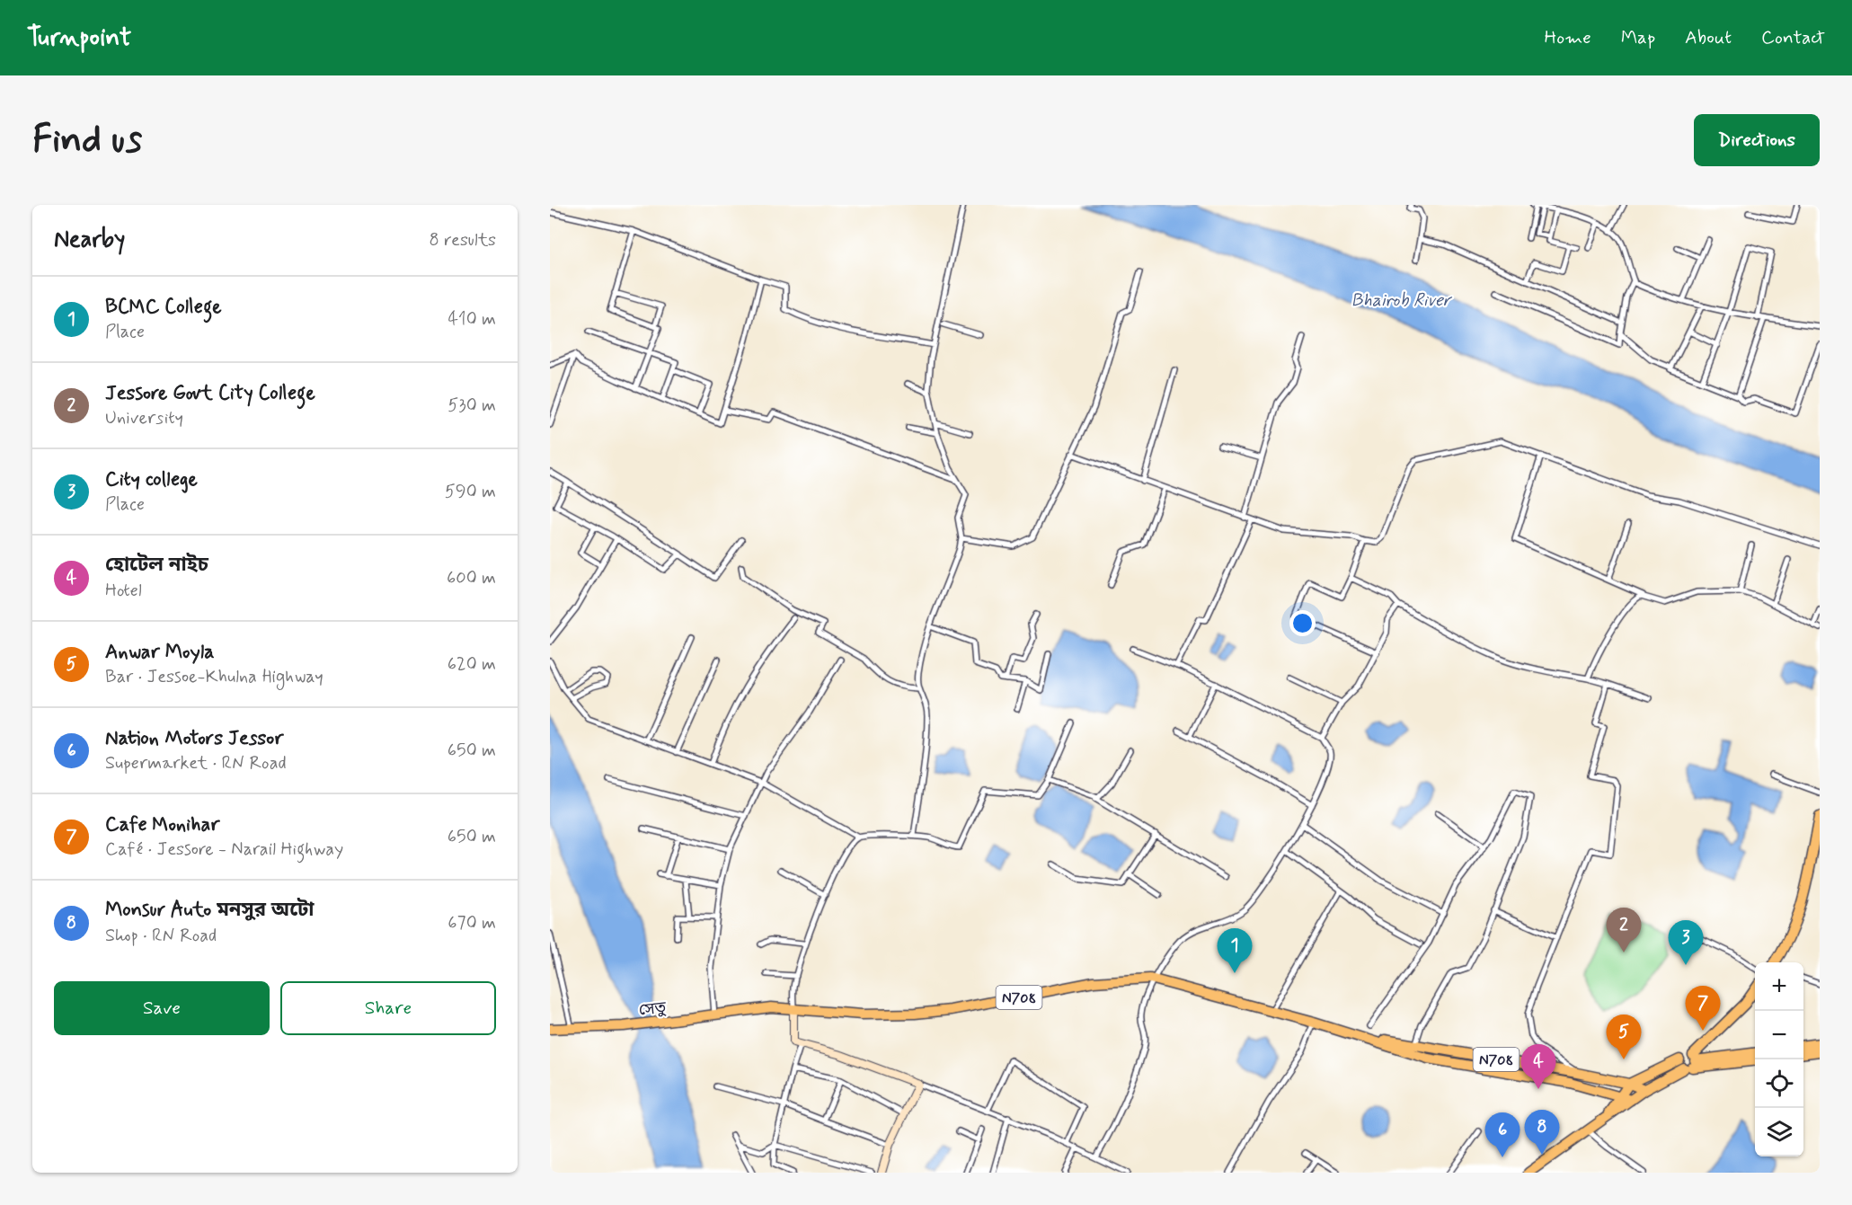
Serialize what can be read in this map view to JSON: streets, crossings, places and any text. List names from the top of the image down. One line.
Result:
{"streets":{"highway":["N708","সেতু"]},"crossings":[["N708","সেতু"]],"water":["Bhairob River"],"page":{"header":"Turnpoint","nav":["Home","Map","About","Contact"],"buttons":["Directions",["Save","Share"]],"title":"Find us","heading":["Nearby","8 results"],"list":[{"mark":"1","name":"BCMC College","note":"Place","value":"410 m"},{"mark":"2","name":"Jessore Govt City College","note":"University","value":"530 m"},{"mark":"3","name":"City college","note":"Place","value":"590 m"},{"mark":"4","name":"হোটেল নাইচ","note":"Hotel","value":"600 m"},{"mark":"5","name":"Anwar Moyla","note":"Bar · Jessoe-Khulna Highway","value":"620 m"},{"mark":"6","name":"Nation Motors Jessor","note":"Supermarket · RN Road","value":"650 m"},{"mark":"7","name":"Cafe Monihar","note":"Café · Jessore - Narail Highway","value":"650 m"},{"mark":"8","name":"Monsur Auto মনসুর অটো","note":"Shop · RN Road","value":"670 m"}],"pins":["2","3","1","7","5","4","8","6"],"map_buttons":["+","−"]}}
